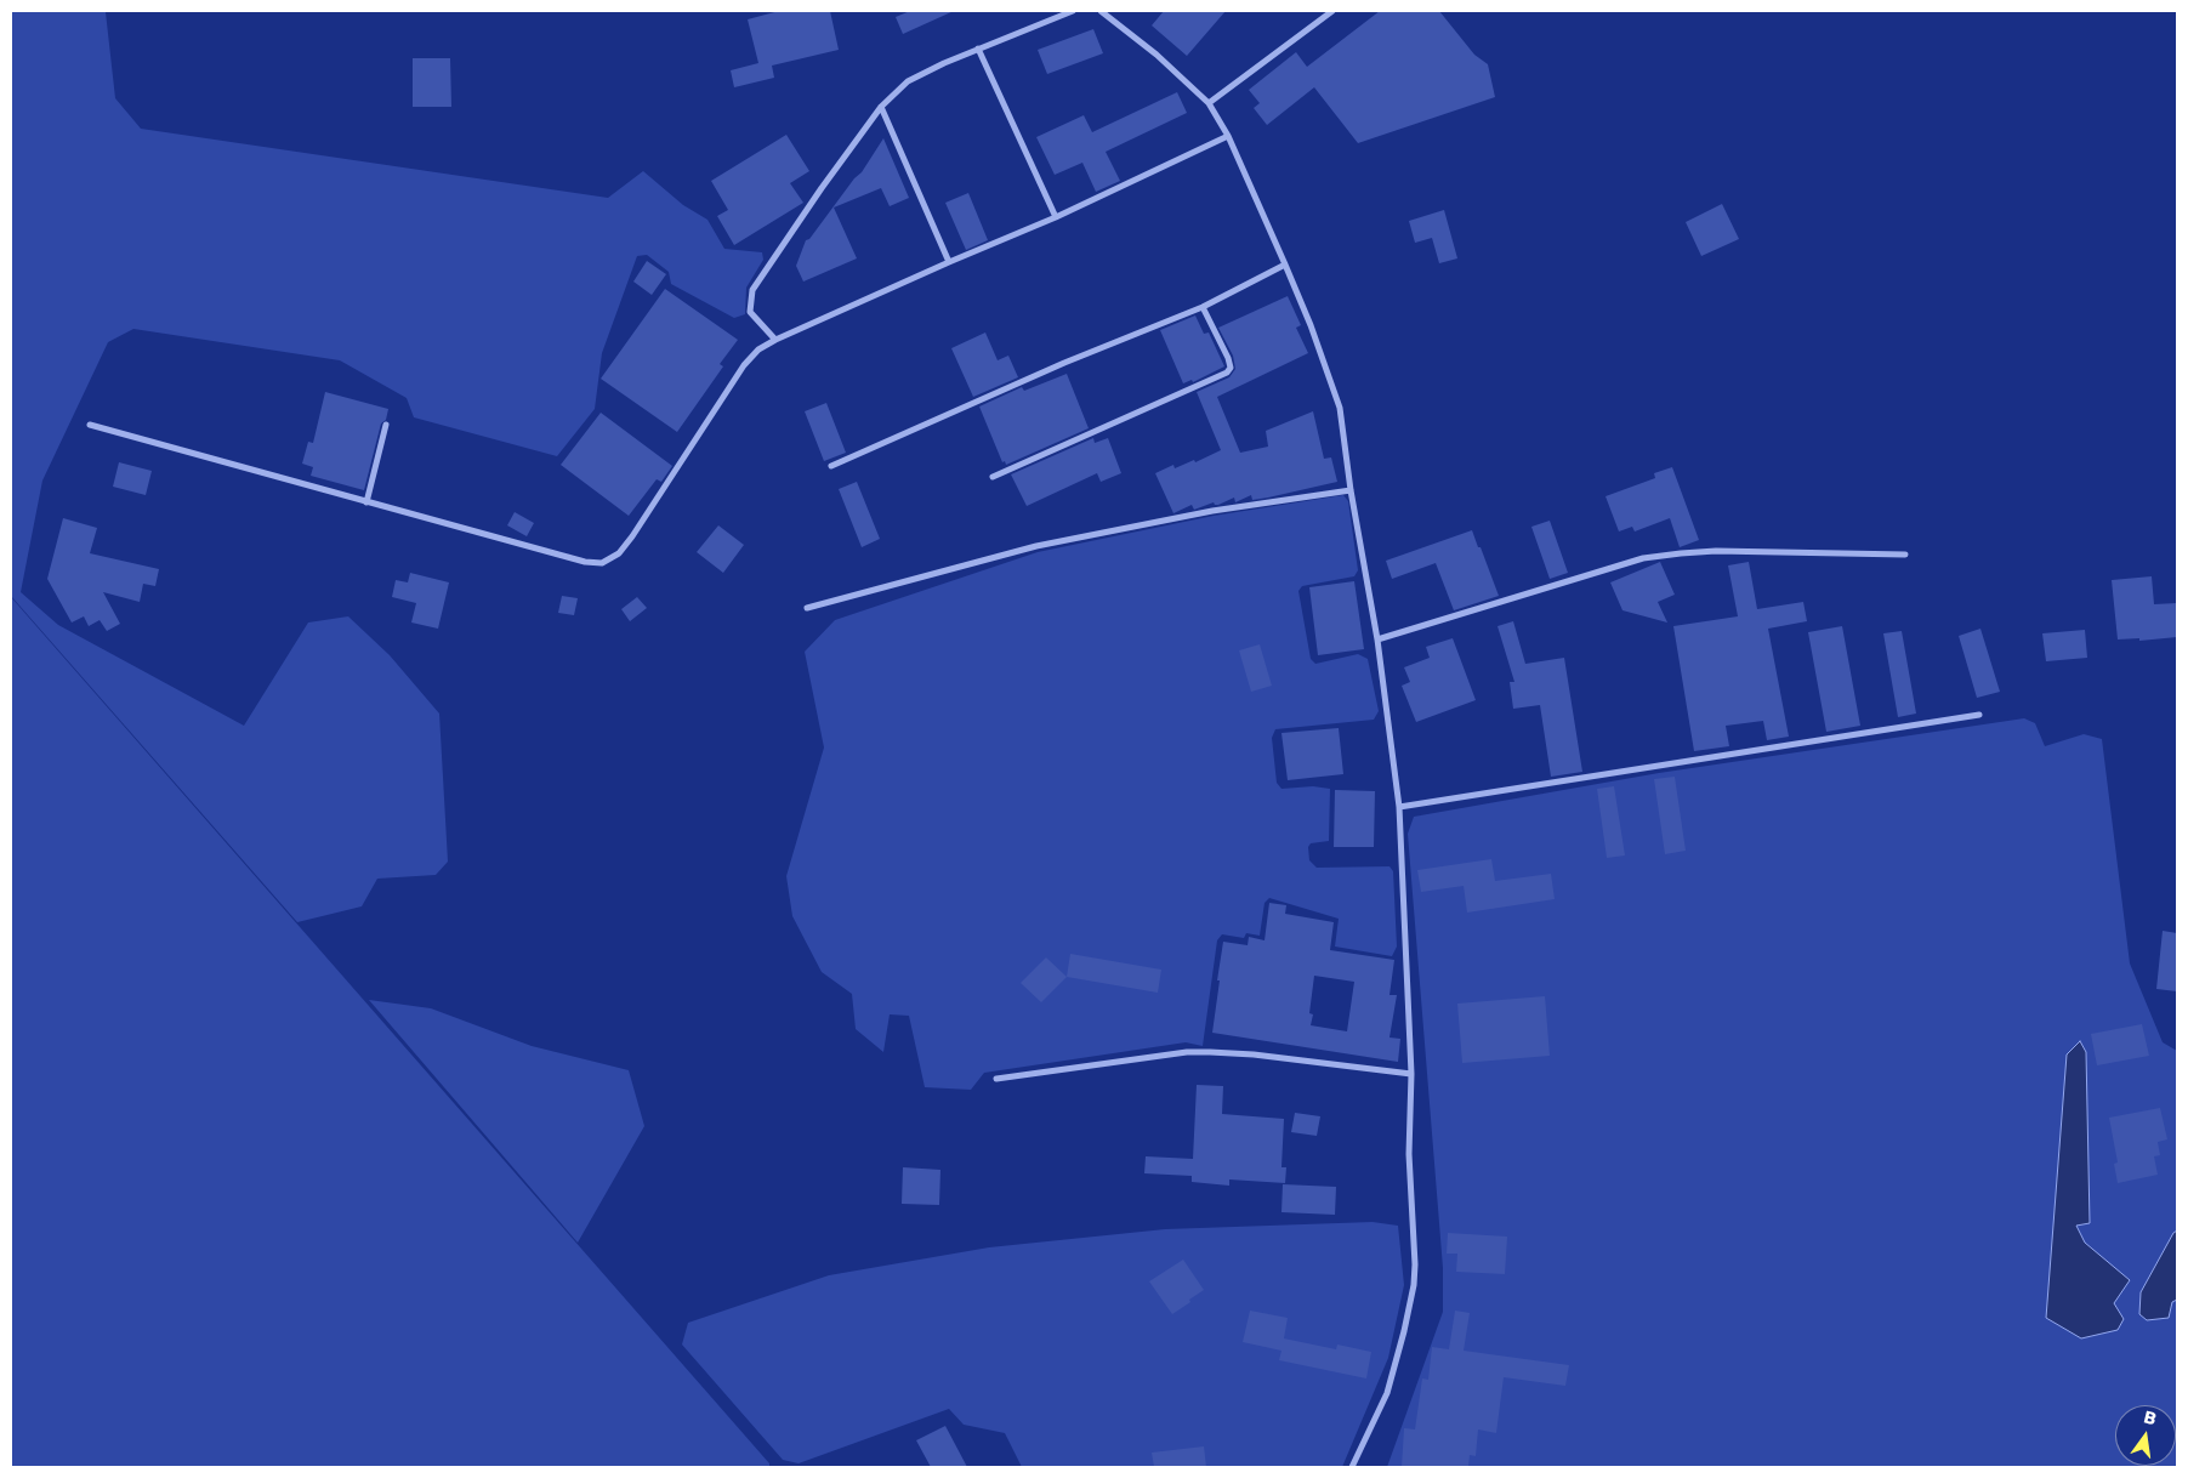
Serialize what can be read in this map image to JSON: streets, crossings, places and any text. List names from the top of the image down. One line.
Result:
{"north":"top"}
